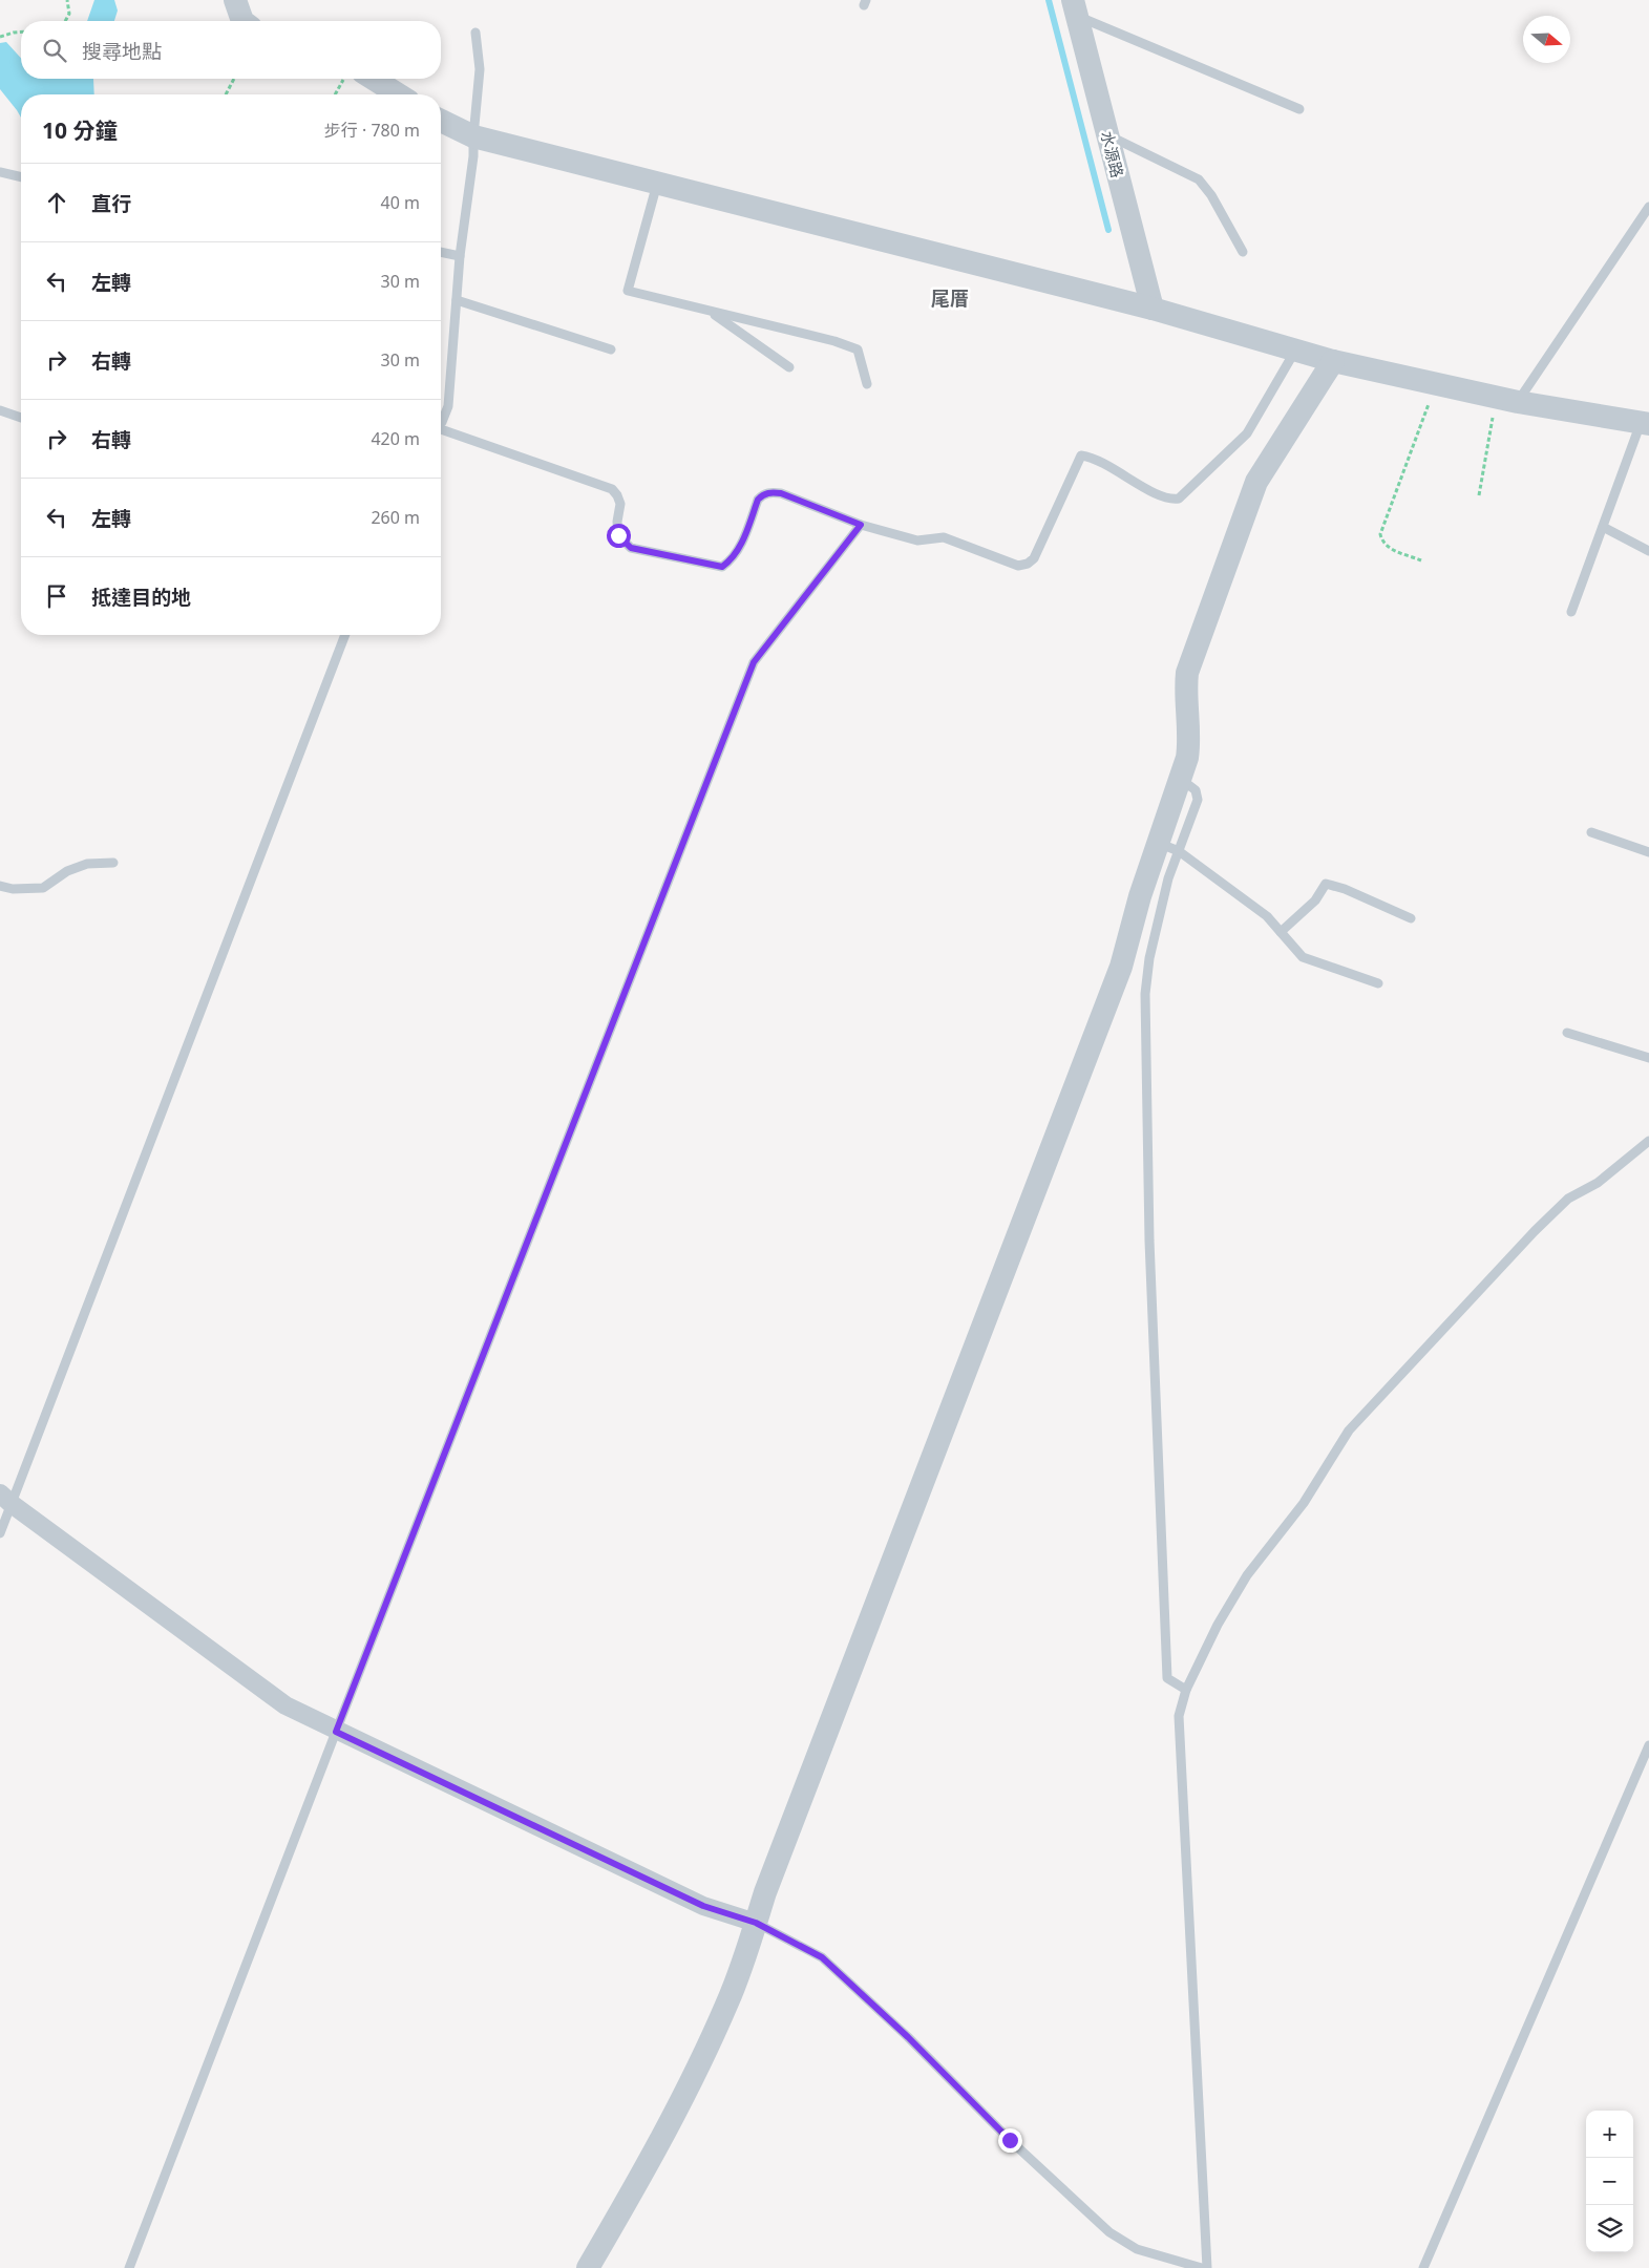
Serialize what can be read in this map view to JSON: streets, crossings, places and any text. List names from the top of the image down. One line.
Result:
{"streets":{"street":["水源路"]},"districts":["尾厝"],"north":"right","page":{"search":"搜尋地點","heading":["10 分鐘","步行 · 780 m"],"list":[["直行","40 m"],["左轉","30 m"],["右轉","30 m"],["右轉","420 m"],["左轉","260 m"],"抵達目的地"],"map_buttons":["+","−"]}}
